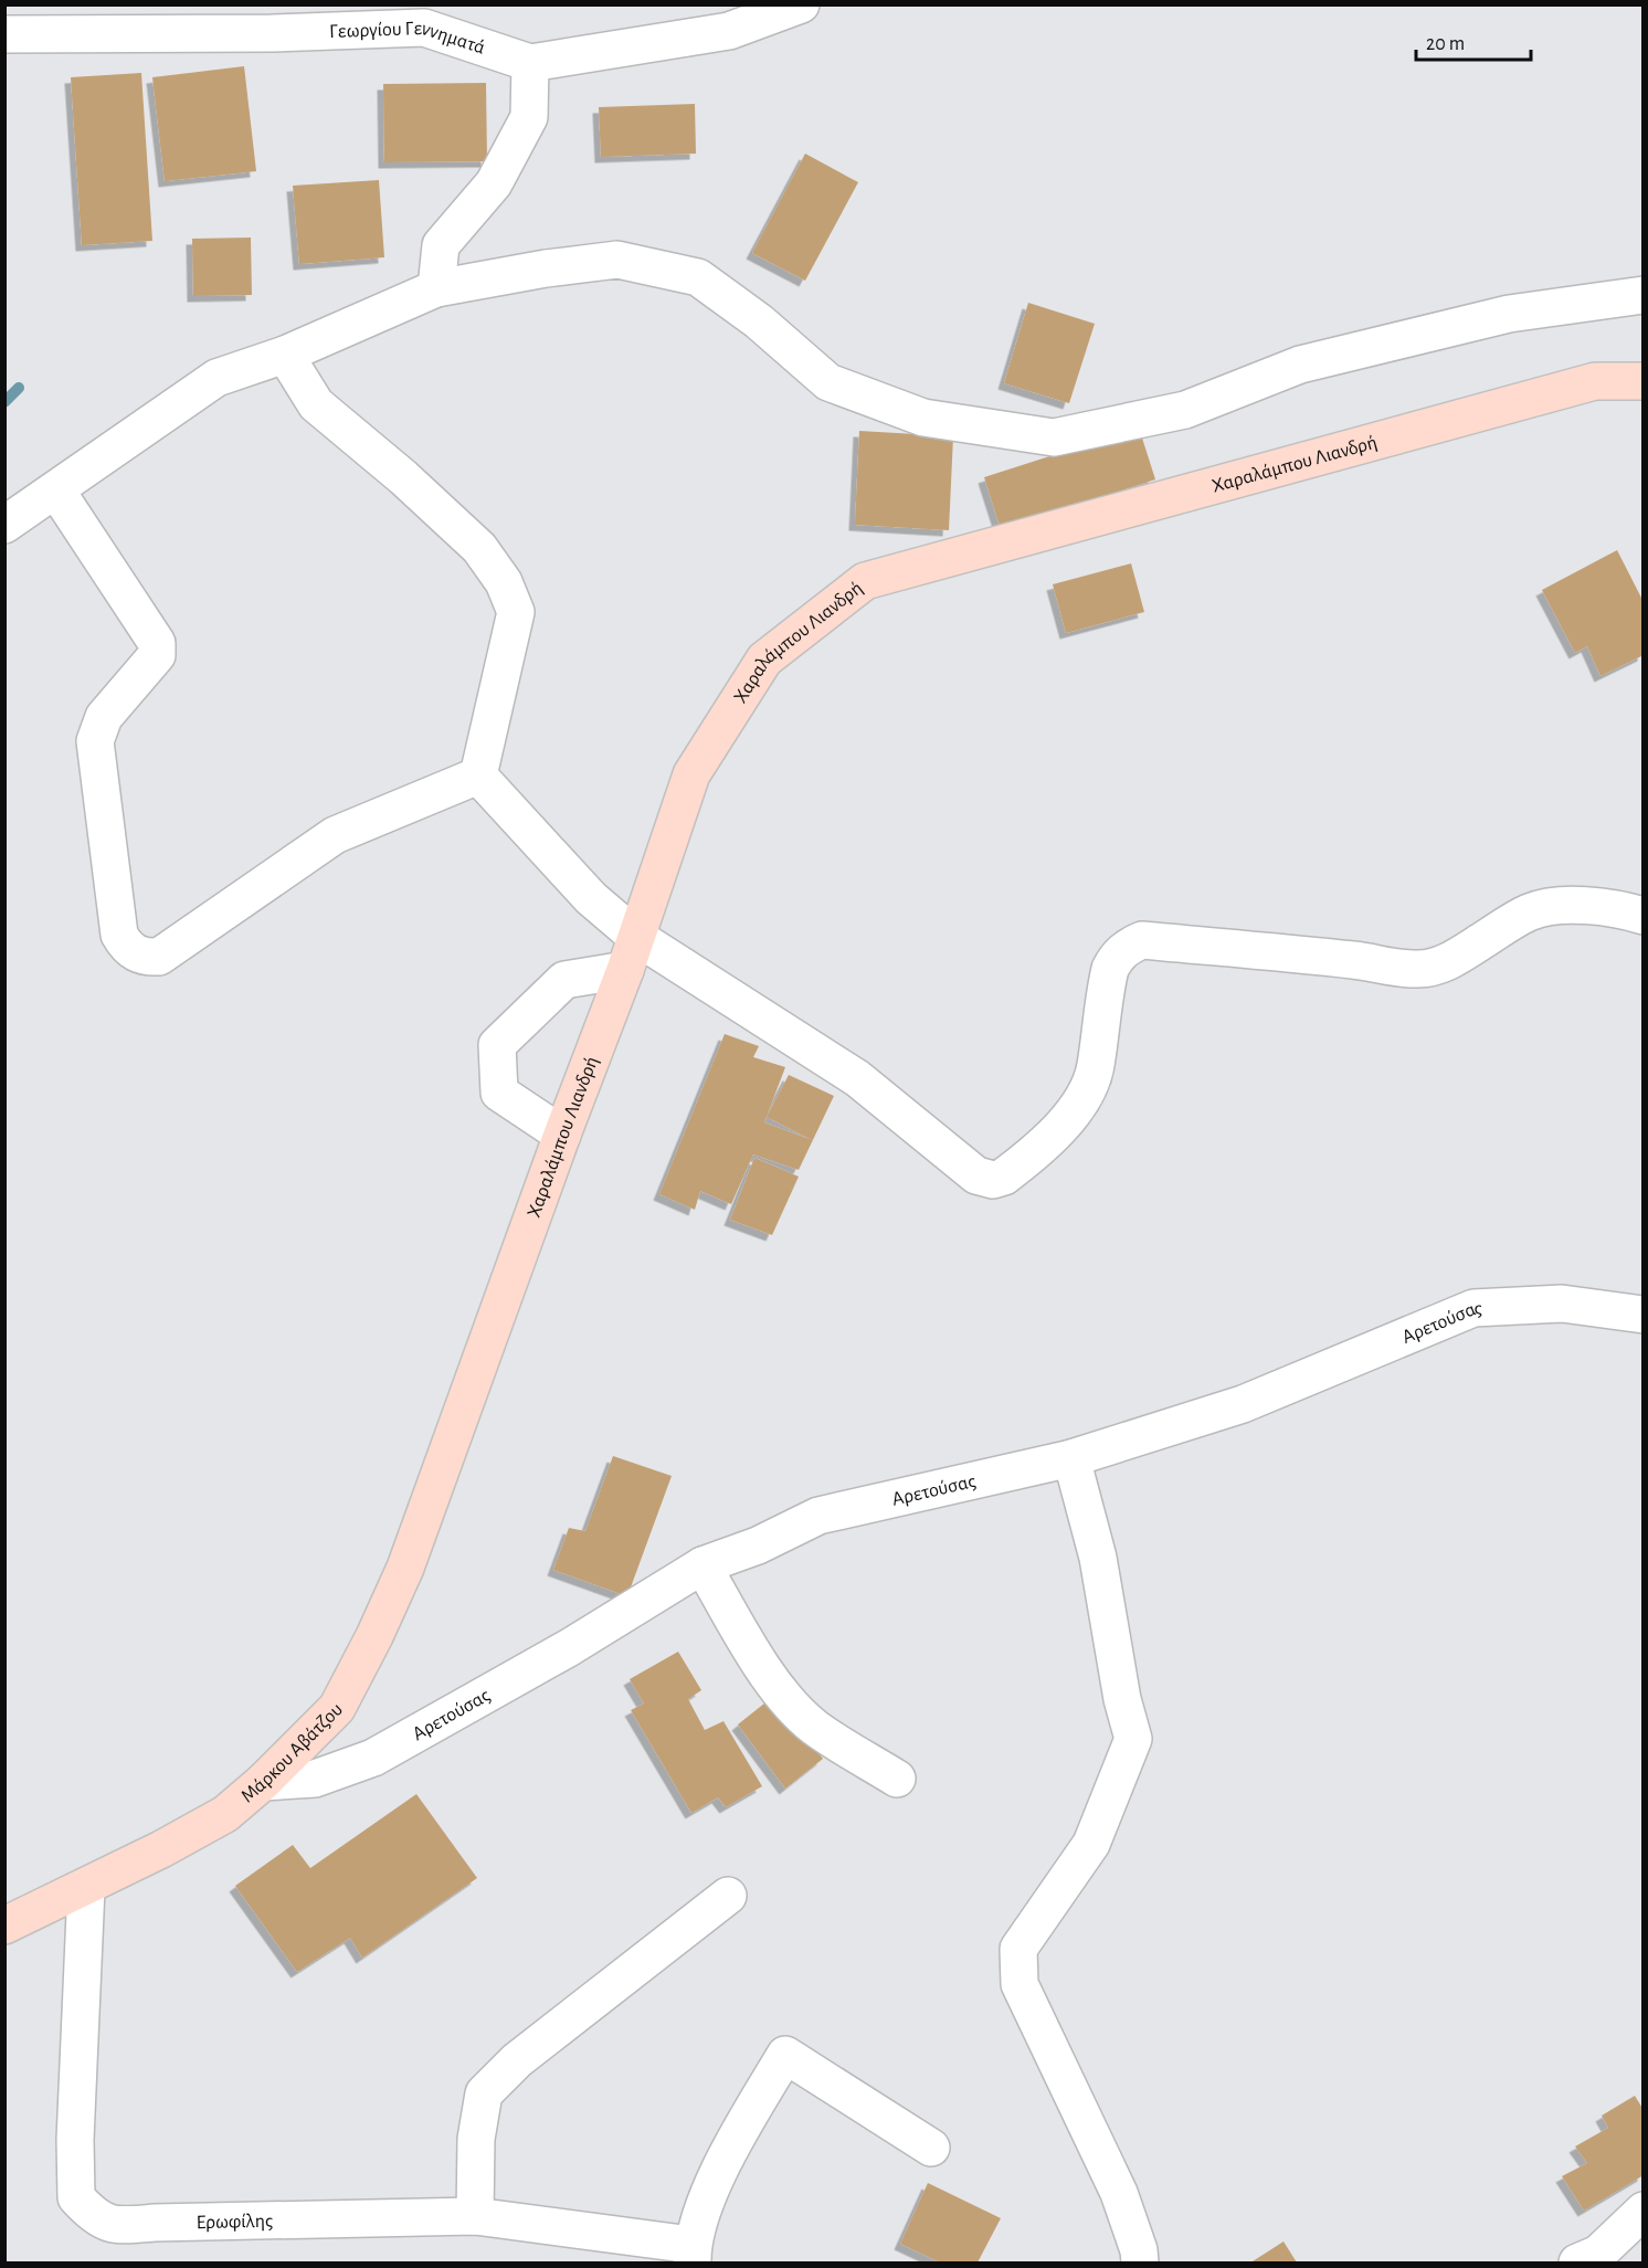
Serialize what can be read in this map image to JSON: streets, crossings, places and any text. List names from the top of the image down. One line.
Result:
{"streets":{"main road":["Χαραλάμπου Λιανδρή","Μάρκου Αβάτζου"],"street":["Γεωργίου Γεννηματά","Αρετούσας","Ερωφίλης"]},"crossings":[["Χαραλάμπου Λιανδρή","Μάρκου Αβάτζου"],["Αρετούσας","Μάρκου Αβάτζου"],["Μάρκου Αβάτζου","Ερωφίλης"]],"scale_bar":"20 m"}
